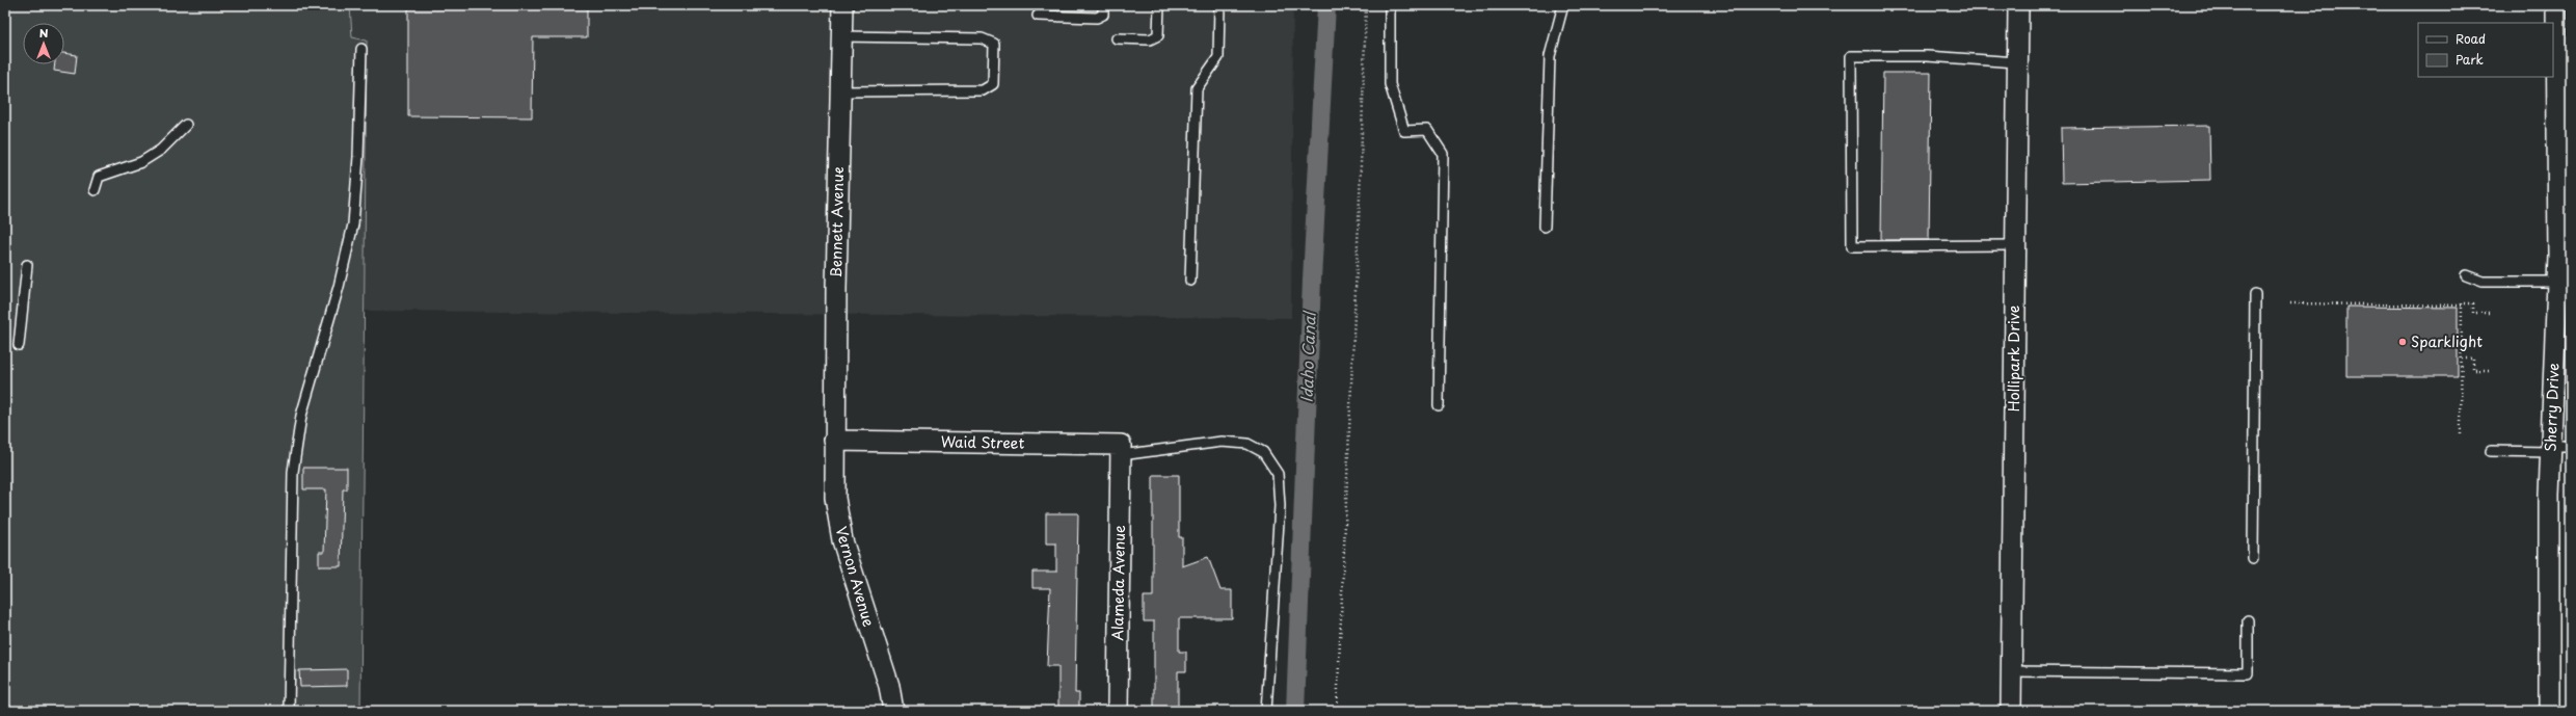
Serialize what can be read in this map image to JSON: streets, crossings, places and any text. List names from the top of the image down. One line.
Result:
{"streets":{"street":["Bennett Avenue","Hollipark Drive","Sherry Drive","Waid Street","Vernon Avenue","Alameda Avenue"]},"crossings":[["Bennett Avenue","Waid Street"],["Bennett Avenue","Vernon Avenue"],["Waid Street","Vernon Avenue"],["Waid Street","Alameda Avenue"]],"water":["Idaho Canal"],"places":["Sparklight"],"legend":["Road","Park"],"north":"top"}
